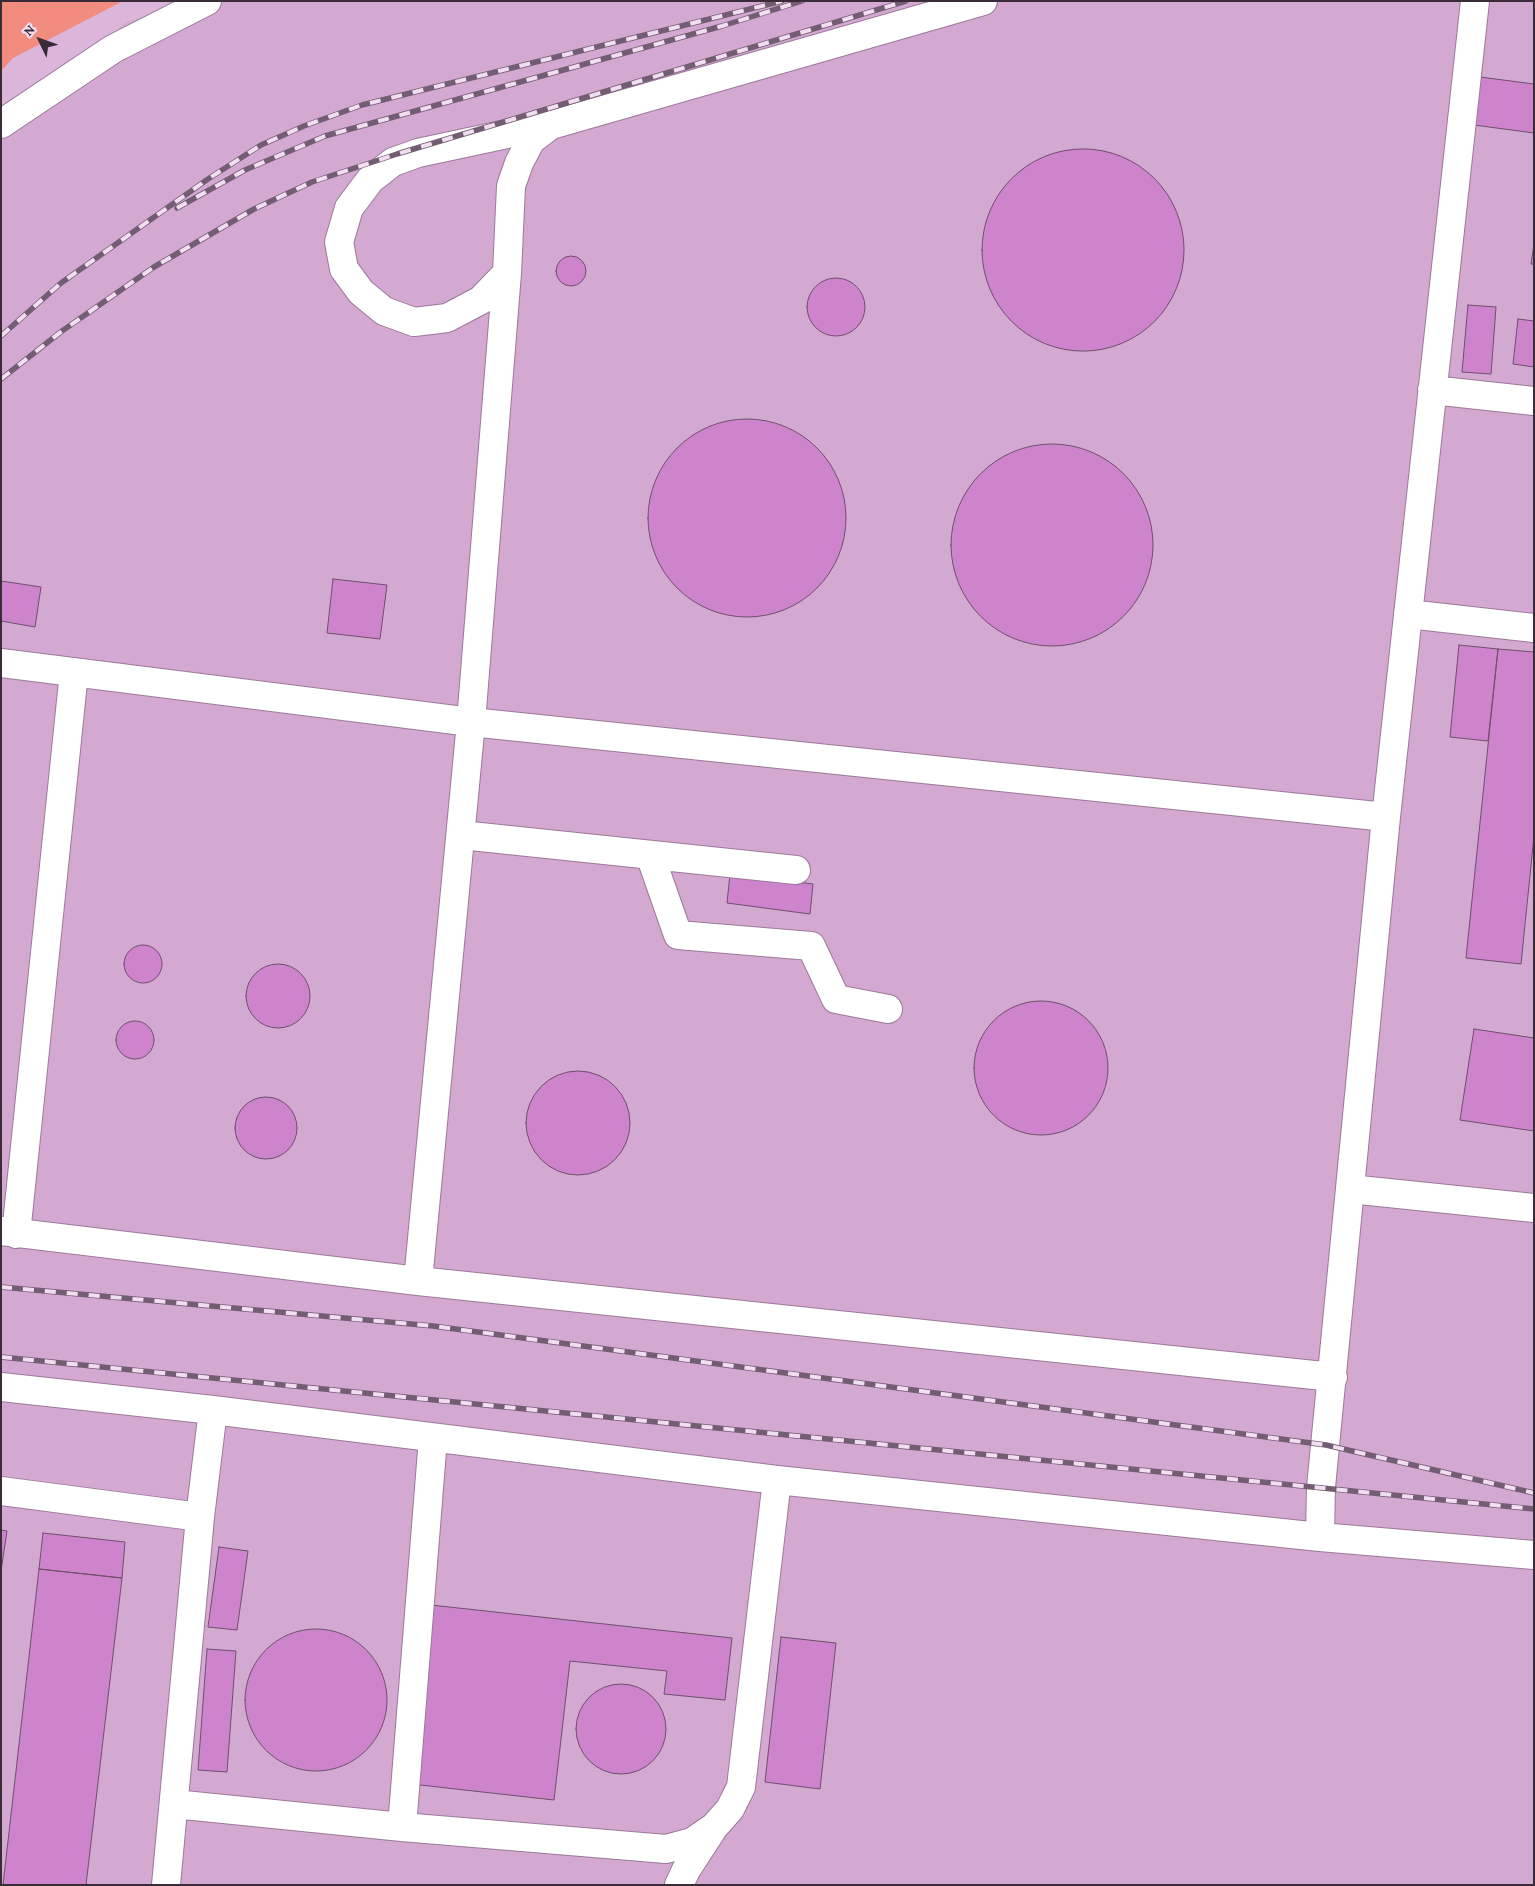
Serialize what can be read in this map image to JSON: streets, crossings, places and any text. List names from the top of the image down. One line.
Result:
{"north":"top left"}
